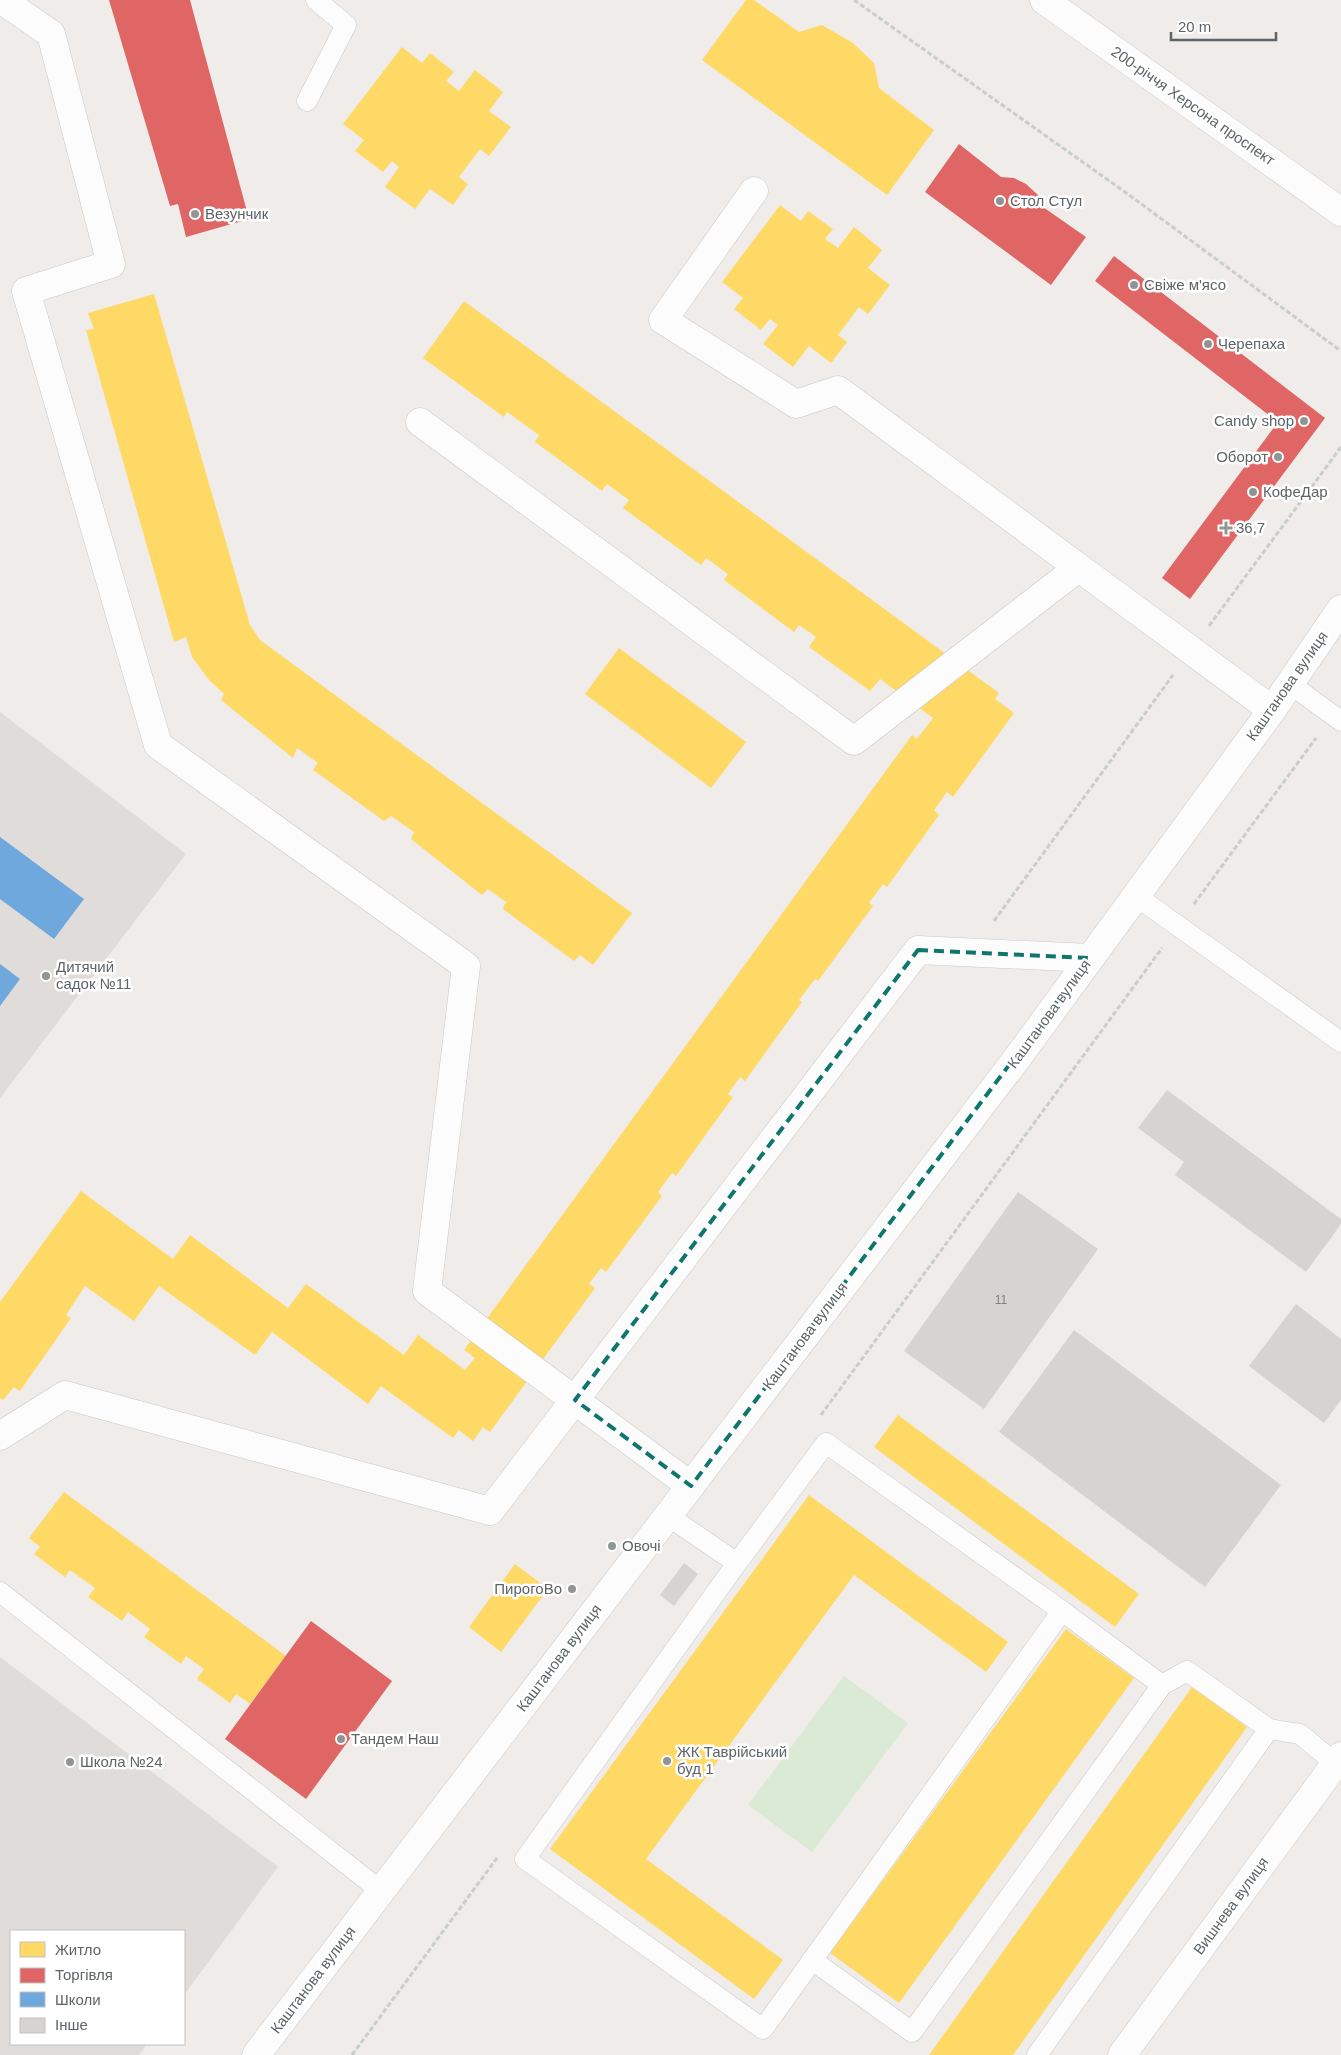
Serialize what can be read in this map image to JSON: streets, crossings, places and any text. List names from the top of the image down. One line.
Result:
{"streets":{"street":["200-річчя Херсона проспект","Каштанова вулиця","Вишнева вулиця"]},"places":{"other":["Стол Стул","Везунчик","Свіже м'ясо","Черепаха","Candy shop","Оборот","КофеДар","Дитячий садок №11","Овочі","ПирогоВо","Тандем Наш","ЖК Таврійський буд 1","Школа №24"],"health":["36,7"]},"house_numbers":["11"],"legend":["Житло","Торгівля","Школи","Інше"],"scale_bar":"20 m"}
